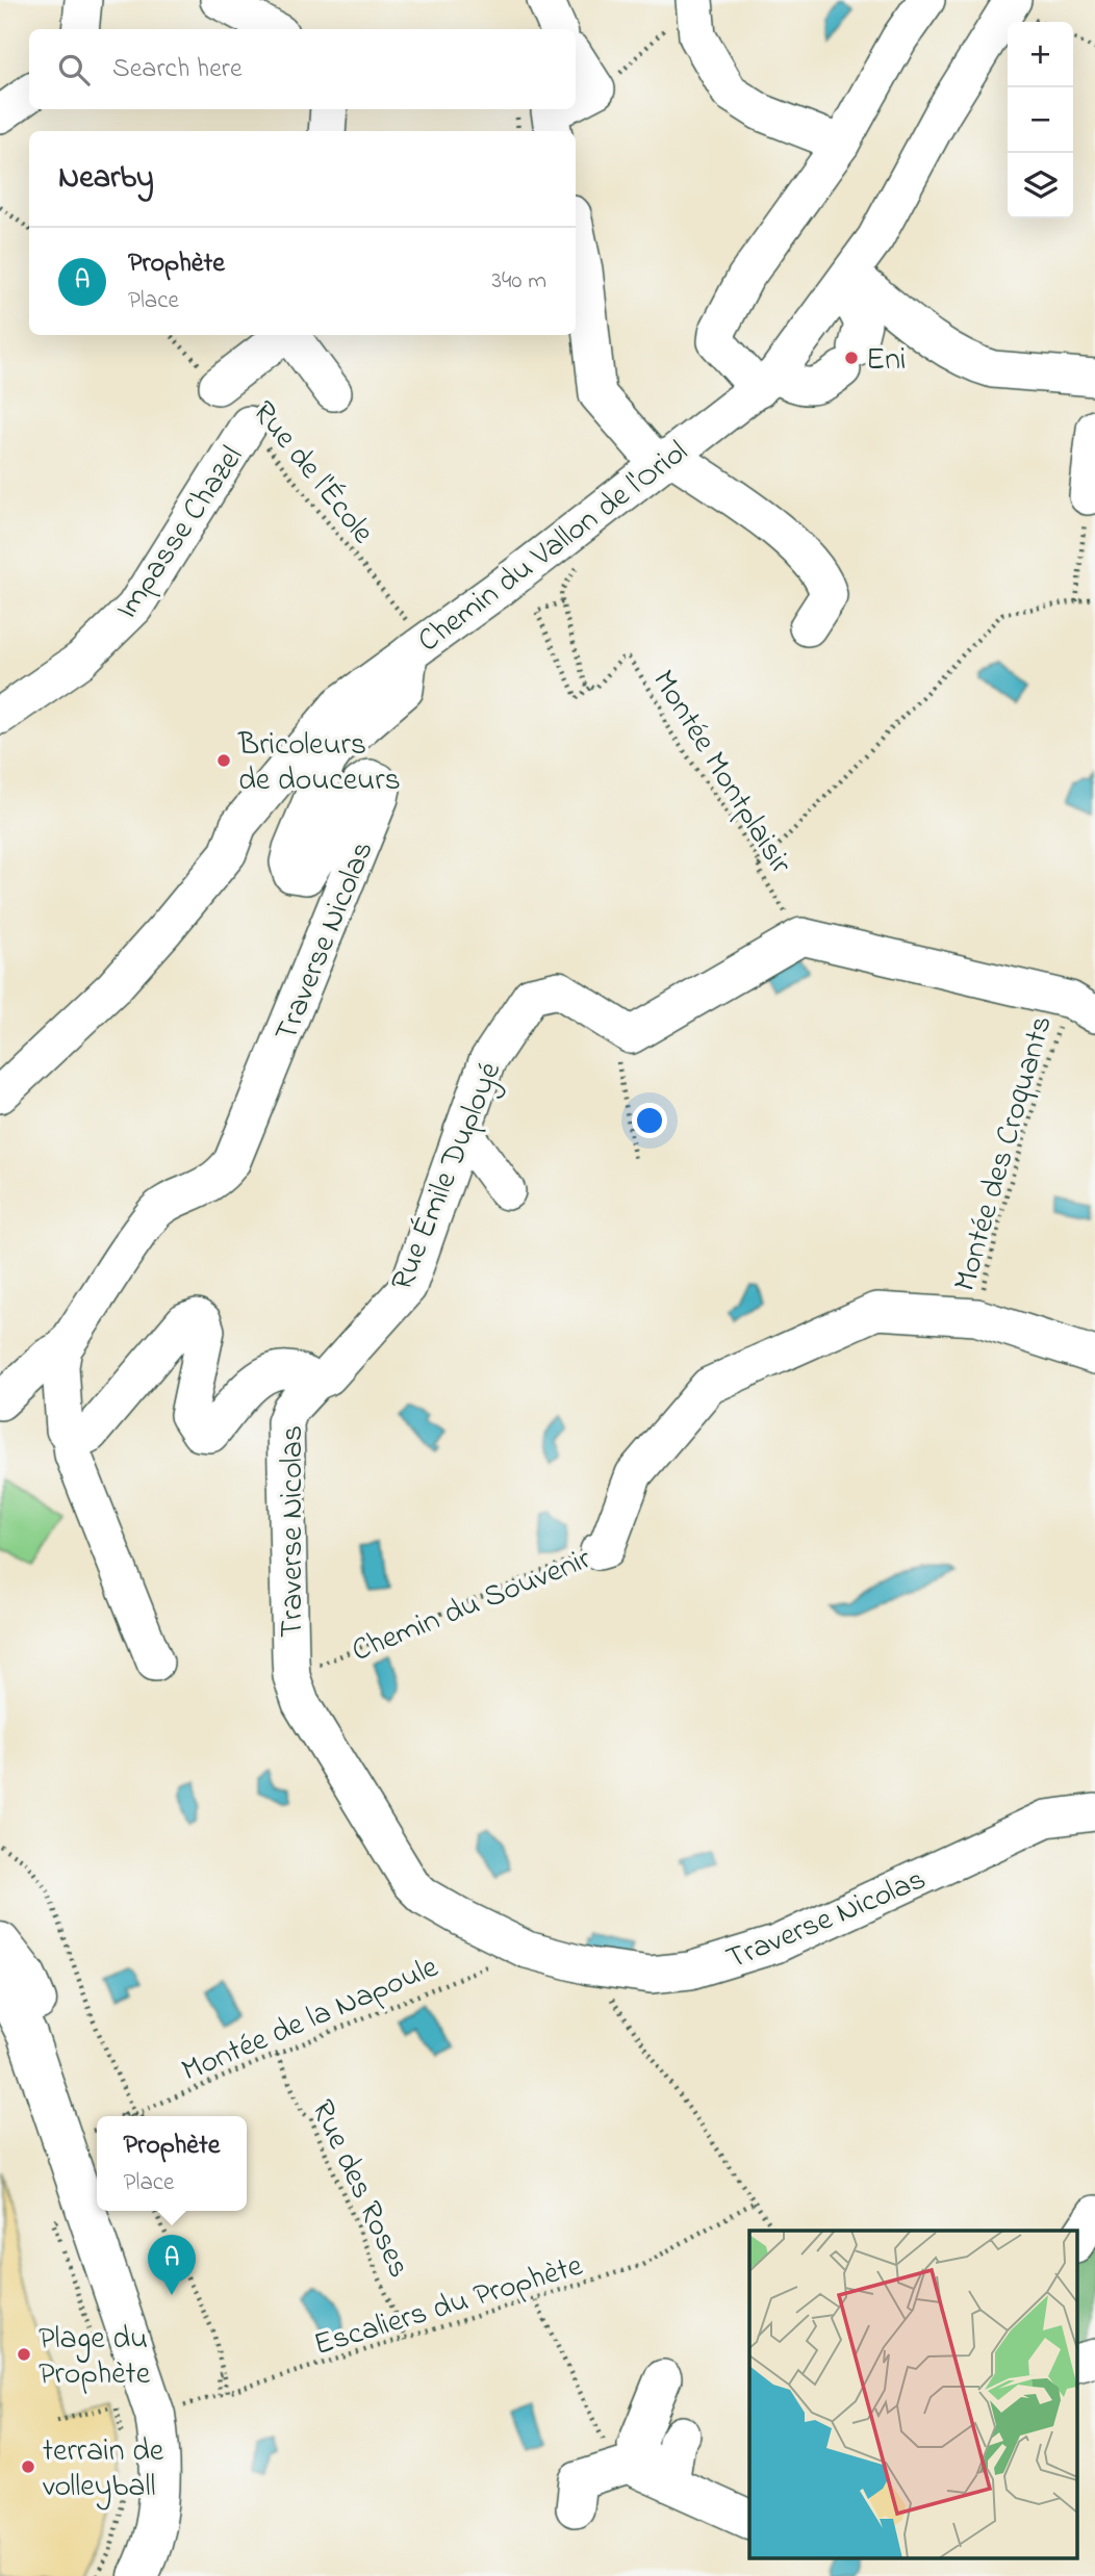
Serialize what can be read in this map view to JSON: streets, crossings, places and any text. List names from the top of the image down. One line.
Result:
{"streets":{"street":["Impasse Chazel","Chemin du Vallon de l'Oriol","Traverse Nicolas","Rue Émile Duployé","Chemin du Souvenir"],"path":["Rue de l'École","Montée Montplaisir","Montée des Croquants","Montée de la Napoule","Rue des Roses","Escaliers du Prophète"]},"crossings":[["Rue de l'École","Impasse Chazel"],["Rue de l'École","Chemin du Vallon de l'Oriol"],["Rue de l'École","Traverse Nicolas"],["Chemin du Vallon de l'Oriol","Traverse Nicolas"],["Traverse Nicolas","Rue Émile Duployé"],["Traverse Nicolas","Montée de la Napoule"],["Montée des Croquants","Chemin du Souvenir"],["Montée de la Napoule","Rue des Roses"],["Rue des Roses","Escaliers du Prophète"]],"places":["Eni","Bricoleurs de douceurs","Plage du Prophète","terrain de volleyball"],"page":{"map_buttons":["+","−"],"search":"Search here","heading":"Nearby","list":[{"mark":"A","name":"Prophète","note":"Place","value":"340 m"}],"popup":["Prophète","Place"],"pins":"A"}}
